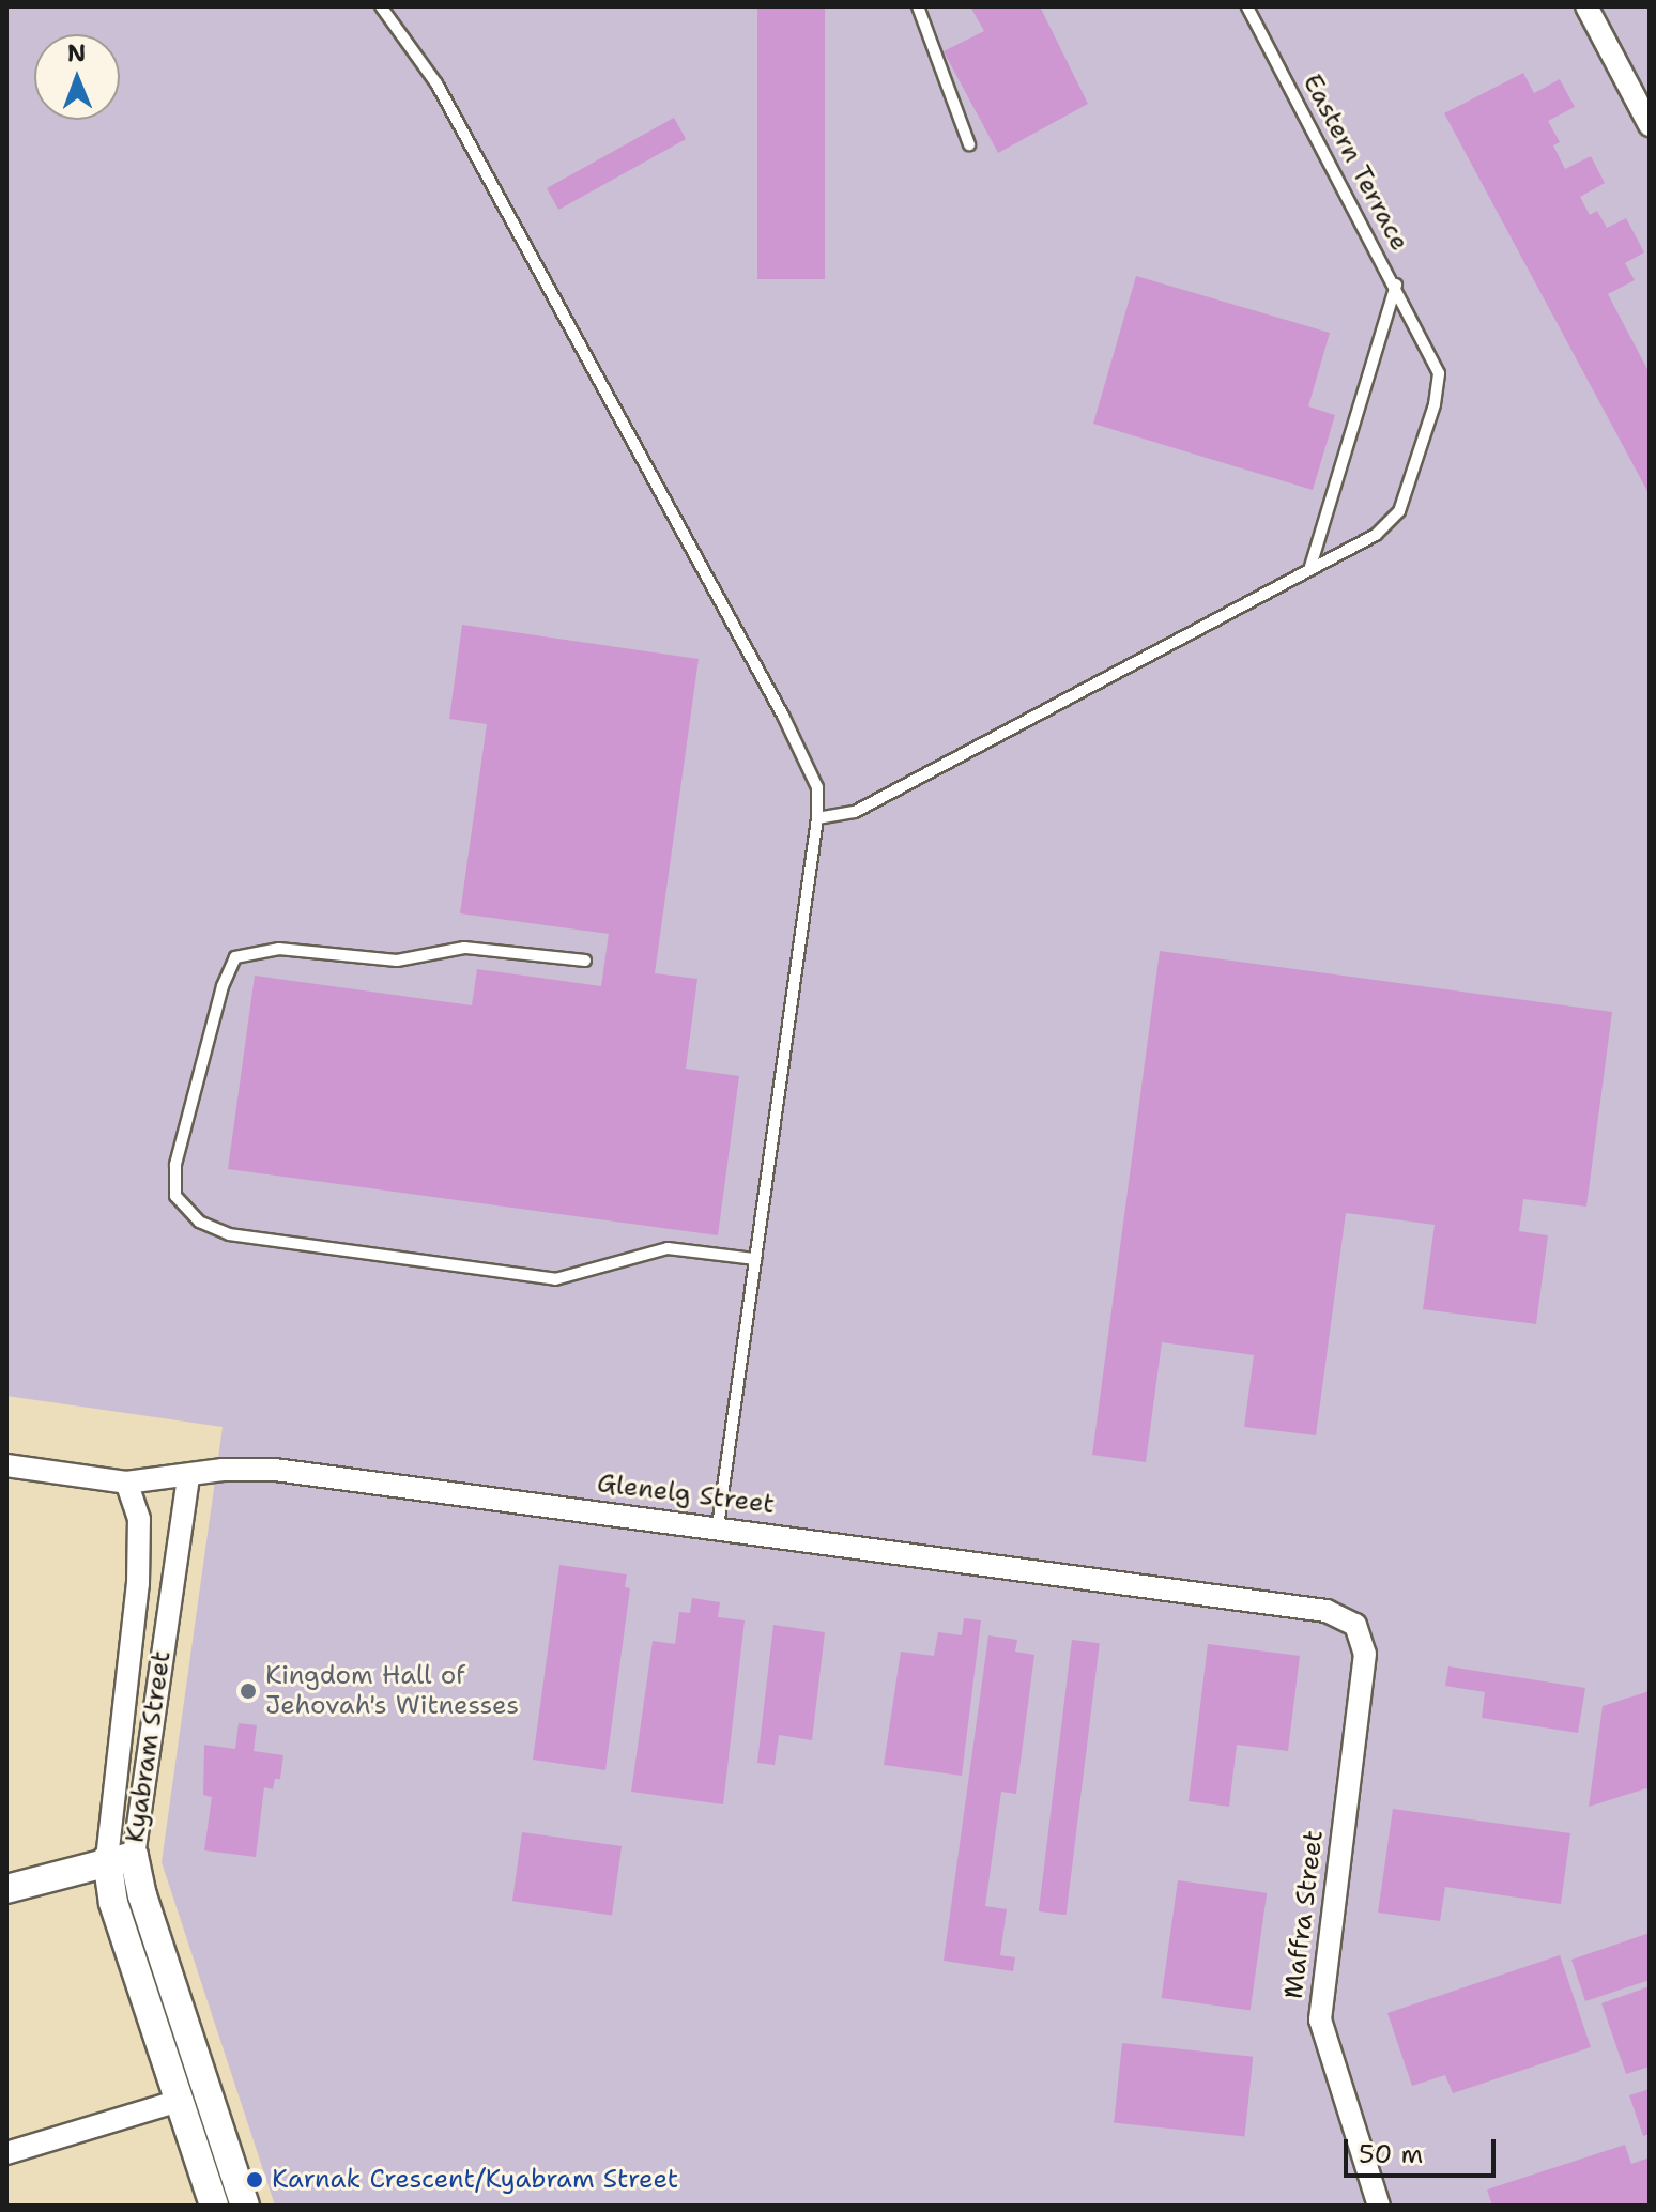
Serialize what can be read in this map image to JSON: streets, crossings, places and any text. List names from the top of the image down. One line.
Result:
{"streets":{"street":["Glenelg Street","Kyabram Street","Maffra Street"],"lane":["Eastern Terrace"]},"crossings":[["Glenelg Street","Kyabram Street"],["Glenelg Street","Maffra Street"]],"places":["Kingdom Hall of Jehovah's Witnesses","Karnak Crescent/Kyabram Street"],"scale_bar":"50 m","north":"top"}
